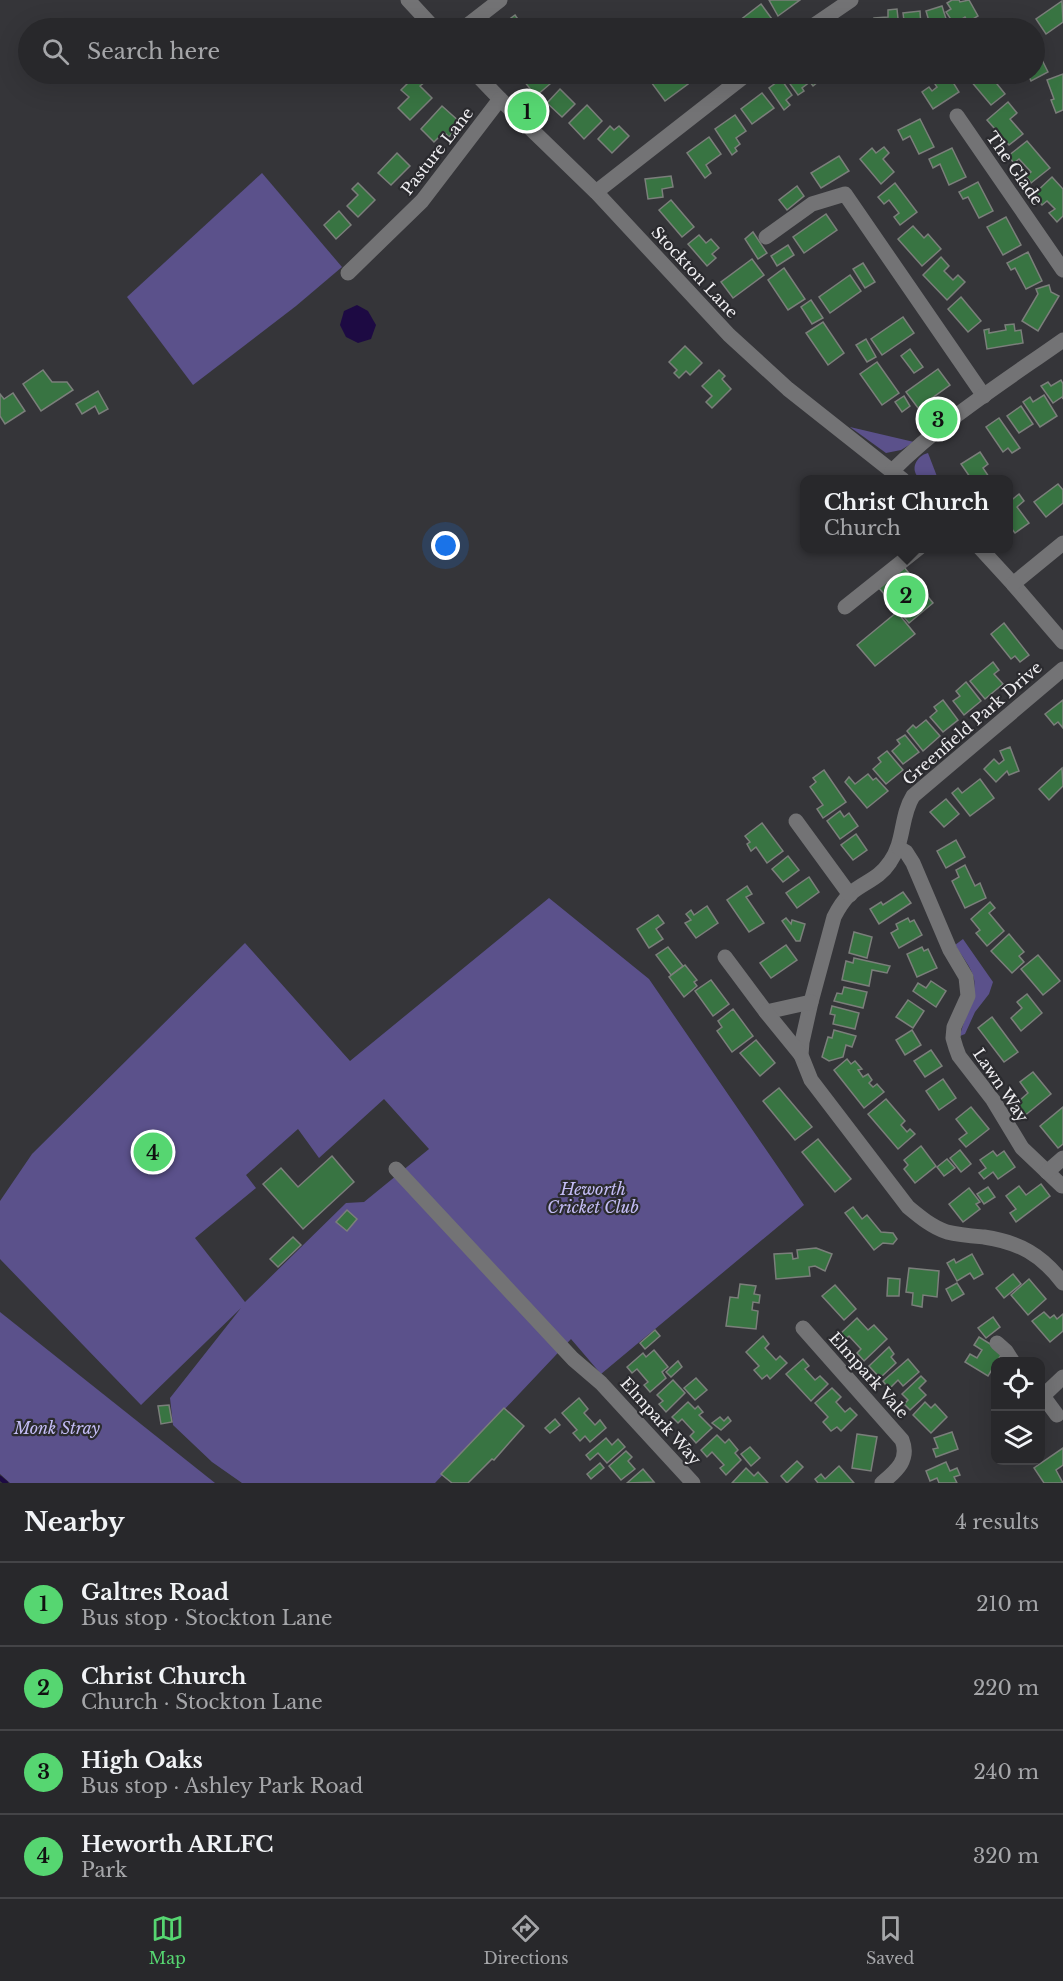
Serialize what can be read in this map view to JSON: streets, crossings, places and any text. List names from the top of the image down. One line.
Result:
{"streets":{"street":["Pasture Lane","The Glade","Stockton Lane","Greenfield Park Drive","Lawn Way","Elmpark Vale","Elmpark Way"]},"crossings":[["Pasture Lane","Stockton Lane"],["Greenfield Park Drive","Lawn Way"]],"parks":["Heworth Cricket Club","Monk Stray"],"page":{"search":"Search here","pins":["1","3","2","4"],"popup":["Christ Church","Church"],"heading":["Nearby","4 results"],"list":[{"mark":"1","name":"Galtres Road","note":"Bus stop · Stockton Lane","value":"210 m"},{"mark":"2","name":"Christ Church","note":"Church · Stockton Lane","value":"220 m"},{"mark":"3","name":"High Oaks","note":"Bus stop · Ashley Park Road","value":"240 m"},{"mark":"4","name":"Heworth ARLFC","note":"Park","value":"320 m"}],"nav":["Map","Directions","Saved"]}}
